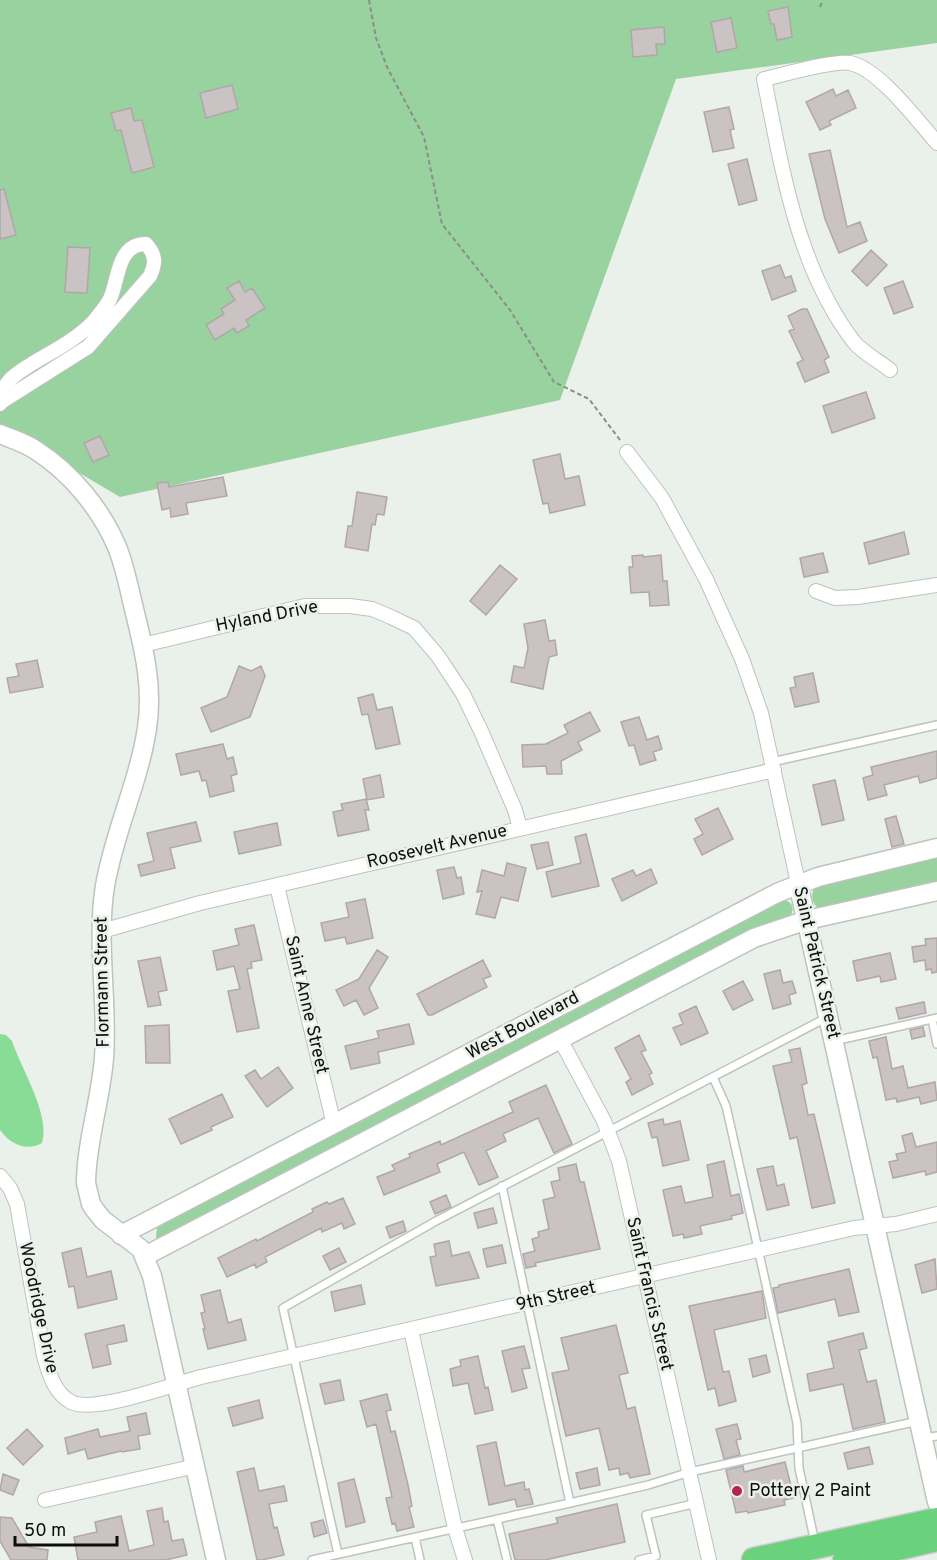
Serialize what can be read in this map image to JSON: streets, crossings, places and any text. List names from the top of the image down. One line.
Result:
{"streets":{"street":["Hyland Drive","Roosevelt Avenue","Saint Patrick Street","Flormann Street","Saint Anne Street","West Boulevard","Saint Francis Street","9th Street","Woodridge Drive"]},"crossings":[["Hyland Drive","Roosevelt Avenue"],["Hyland Drive","Flormann Street"],["Roosevelt Avenue","Saint Patrick Street"],["Roosevelt Avenue","Flormann Street"],["Roosevelt Avenue","Saint Anne Street"],["Saint Patrick Street","West Boulevard"],["Saint Patrick Street","9th Street"],["Flormann Street","West Boulevard"],["Flormann Street","9th Street"],["Flormann Street","Woodridge Drive"],["Saint Anne Street","West Boulevard"],["West Boulevard","Saint Francis Street"],["Saint Francis Street","9th Street"],["9th Street","Woodridge Drive"]],"places":["Pottery 2 Paint"],"scale_bar":"50 m"}
